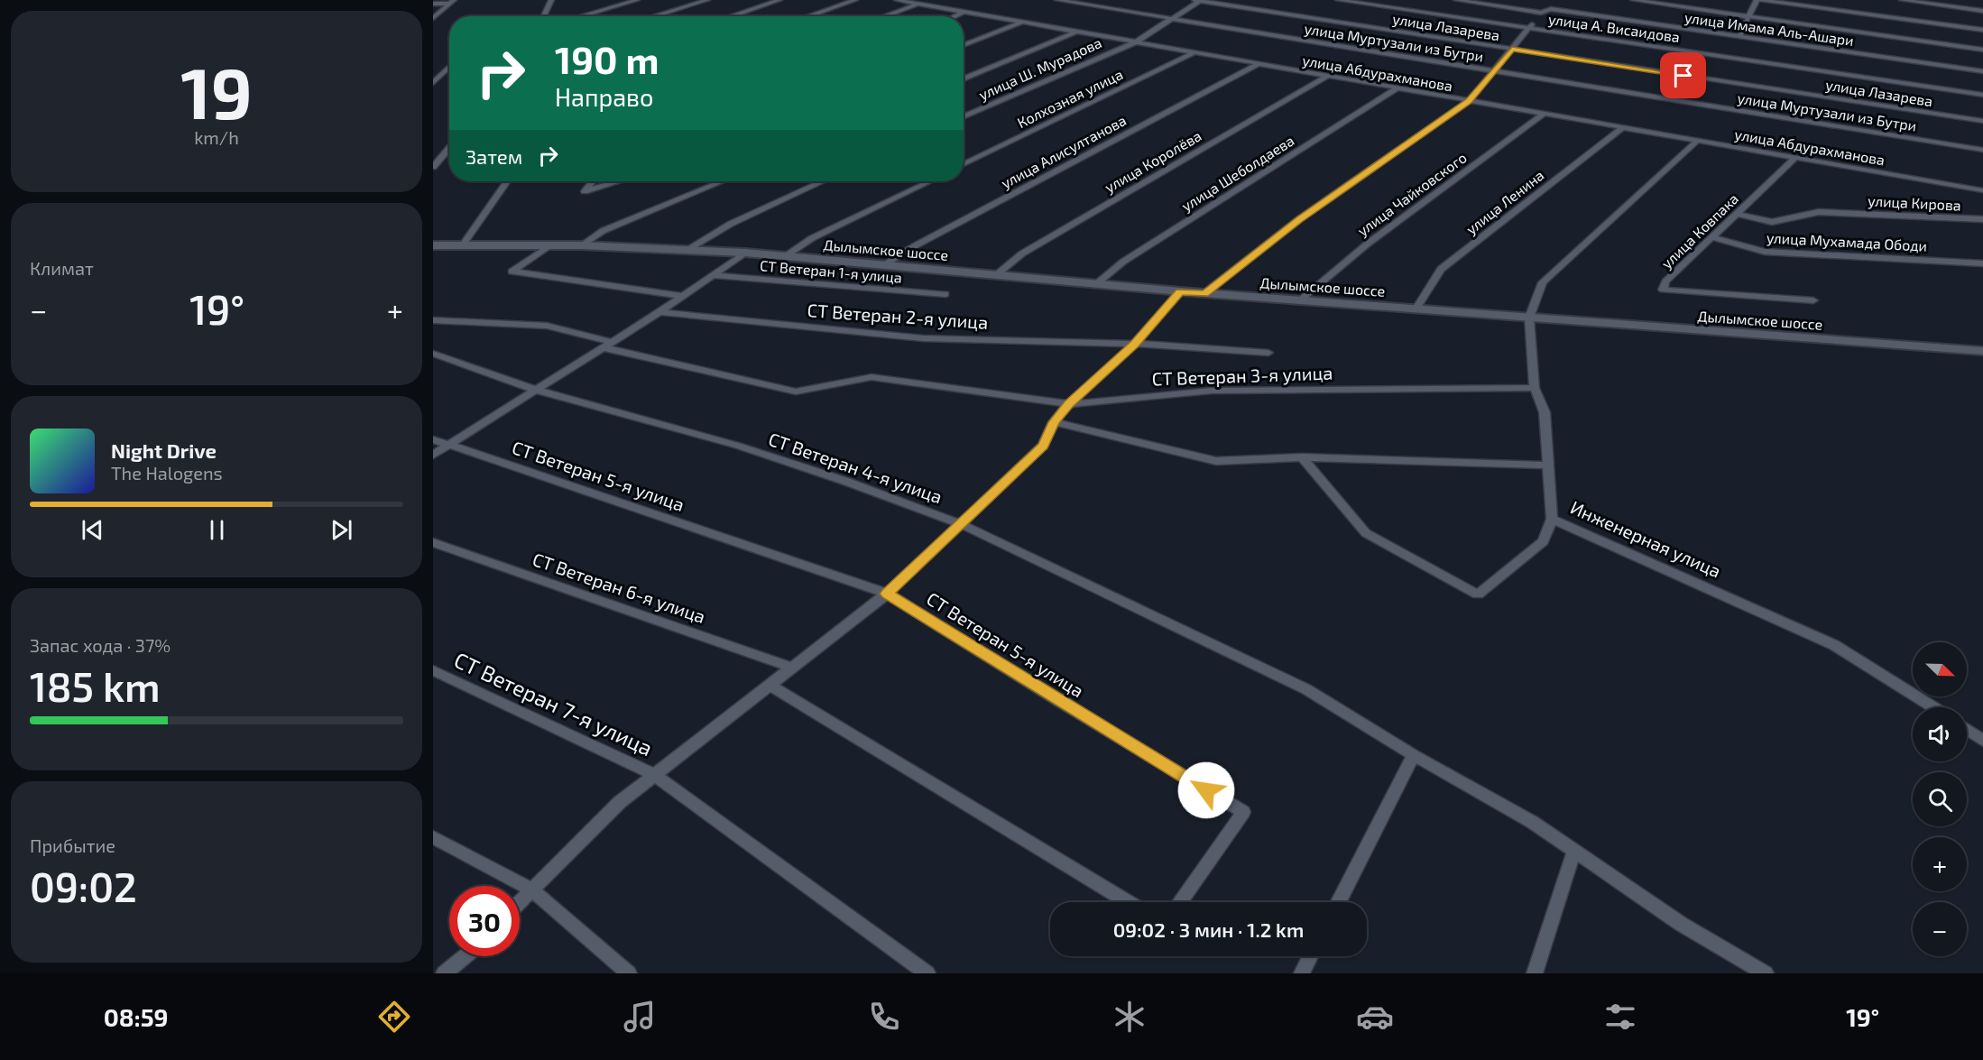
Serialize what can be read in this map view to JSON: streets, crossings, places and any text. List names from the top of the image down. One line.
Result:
{"streets":{"main road":["Дылымское шоссе"],"street":["улица Лазарева","улица А. Висаидова","улица Имама Аль-Ашари","улица Муртузали из Бутри","улица Ш. Мурадова","улица Абдурахманова","Колхозная улица","улица Алисултанова","улица Королёва","улица Шеболдаева","улица Чайковского","улица Ленина","улица Кирова","улица Ковпака","улица Мухамада Ободи","СТ Ветеран 1-я улица","СТ Ветеран 2-я улица","СТ Ветеран 3-я улица","СТ Ветеран 4-я улица","СТ Ветеран 5-я улица","Инженерная улица","СТ Ветеран 6-я улица","СТ Ветеран 7-я улица"]},"crossings":[["улица Лазарева","улица Ш. Мурадова"],["улица Муртузали из Бутри","улица Ш. Мурадова"],["улица Ш. Мурадова","улица Абдурахманова"],["улица Абдурахманова","Колхозная улица"],["улица Абдурахманова","улица Алисултанова"],["улица Абдурахманова","улица Королёва"],["улица Абдурахманова","улица Шеболдаева"],["улица Абдурахманова","улица Чайковского"],["улица Абдурахманова","улица Ленина"],["улица Абдурахманова","улица Ковпака"],["улица Абдурахманова","Инженерная улица"],["улица Алисултанова","Дылымское шоссе"],["улица Королёва","Дылымское шоссе"],["улица Шеболдаева","Дылымское шоссе"],["улица Чайковского","Дылымское шоссе"],["улица Ленина","Дылымское шоссе"],["улица Кирова","улица Ковпака"],["улица Ковпака","улица Мухамада Ободи"],["Дылымское шоссе","Инженерная улица"],["СТ Ветеран 3-я улица","Инженерная улица"]],"north":"bottom right","page":{"tile":[["19","km/h"],"Климат",["Запас хода · 37%","185 km"],["Прибытие","09:02"]],"turn":["190 m","Направо"],"then":"Затем","heat":["−","19°","+"],"song":["Night Drive","The Halogens"],"map_buttons":["+","−"],"limit":"30","trip":"09:02 · 3 мин · 1.2 km","tabs":["08:59","19°"]}}
